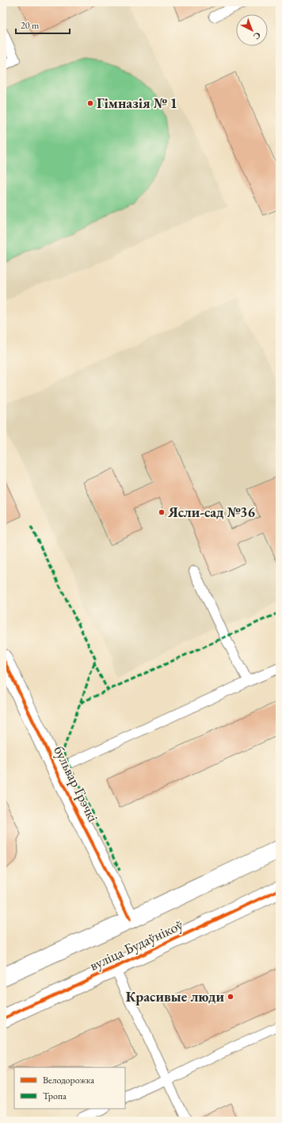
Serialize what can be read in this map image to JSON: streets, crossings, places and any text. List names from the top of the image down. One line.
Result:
{"streets":{"street":["бульвар Грэчкі","вуліца Будаўнікоў"]},"crossings":[["бульвар Грэчкі","вуліца Будаўнікоў"]],"places":["Гімназія № 1","Ясли-сад №36","Красивые люди"],"legend":["Велодорожка","Тропа"],"scale_bar":"20 m","north":"bottom right"}
